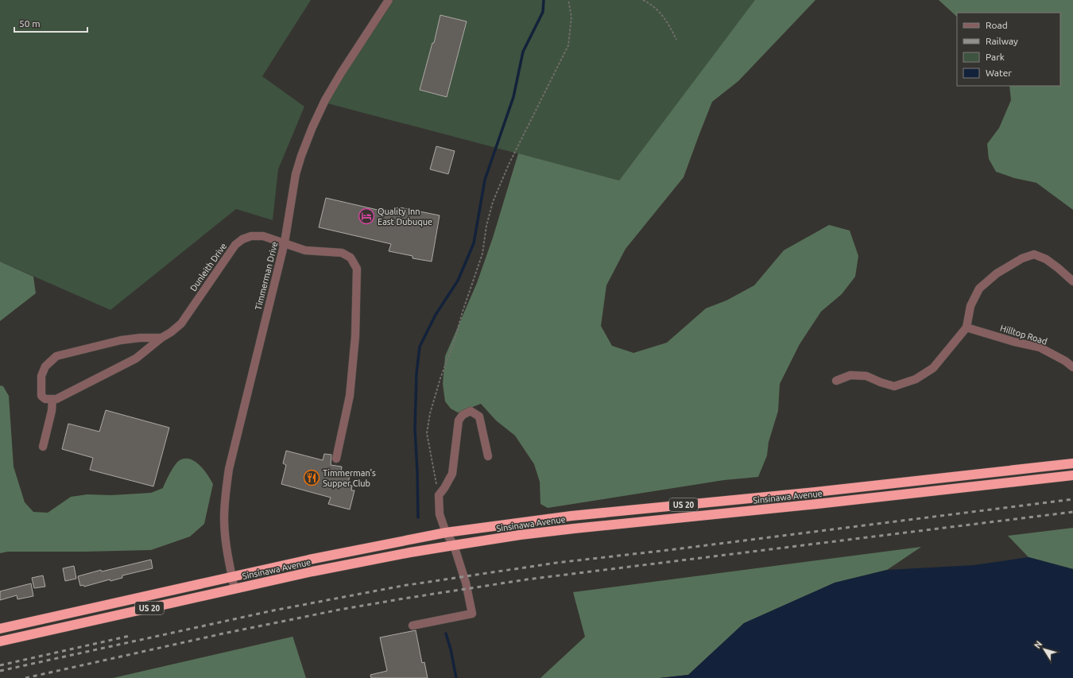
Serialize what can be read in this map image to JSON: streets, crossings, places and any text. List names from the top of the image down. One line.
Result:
{"streets":{"highway":["Sinsinawa Avenue","US 20"],"street":["Dunleith Drive","Timmerman Drive","Hilltop Road"]},"crossings":[["Dunleith Drive","Timmerman Drive"],["Timmerman Drive","Sinsinawa Avenue"]],"places":{"hotel":["Quality Inn East Dubuque"],"restaurant":["Timmerman's Supper Club"]},"legend":["Road","Railway","Park","Water"],"scale_bar":"50 m","north":"top left"}
